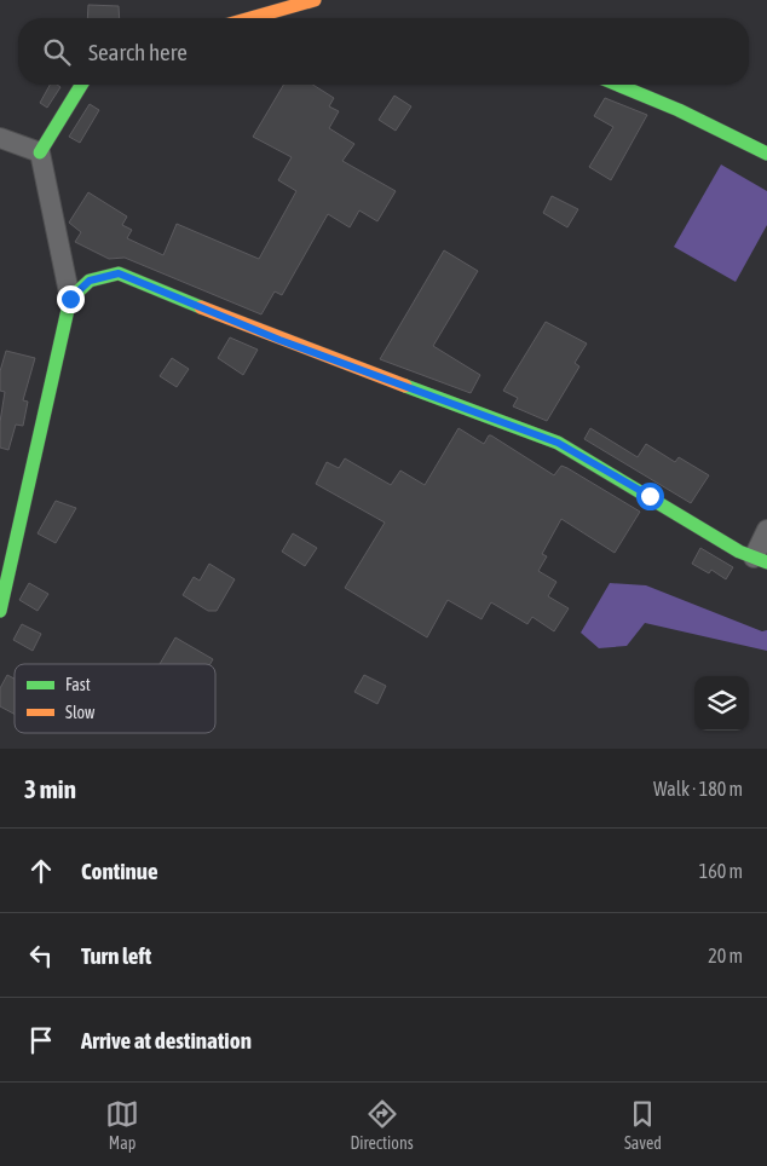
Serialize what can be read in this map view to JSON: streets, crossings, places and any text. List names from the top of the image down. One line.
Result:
{"legend":["Fast","Slow"],"page":{"search":"Search here","heading":["3 min","Walk · 180 m"],"list":[["Continue","160 m"],["Turn left","20 m"],"Arrive at destination"],"nav":["Map","Directions","Saved"]}}
